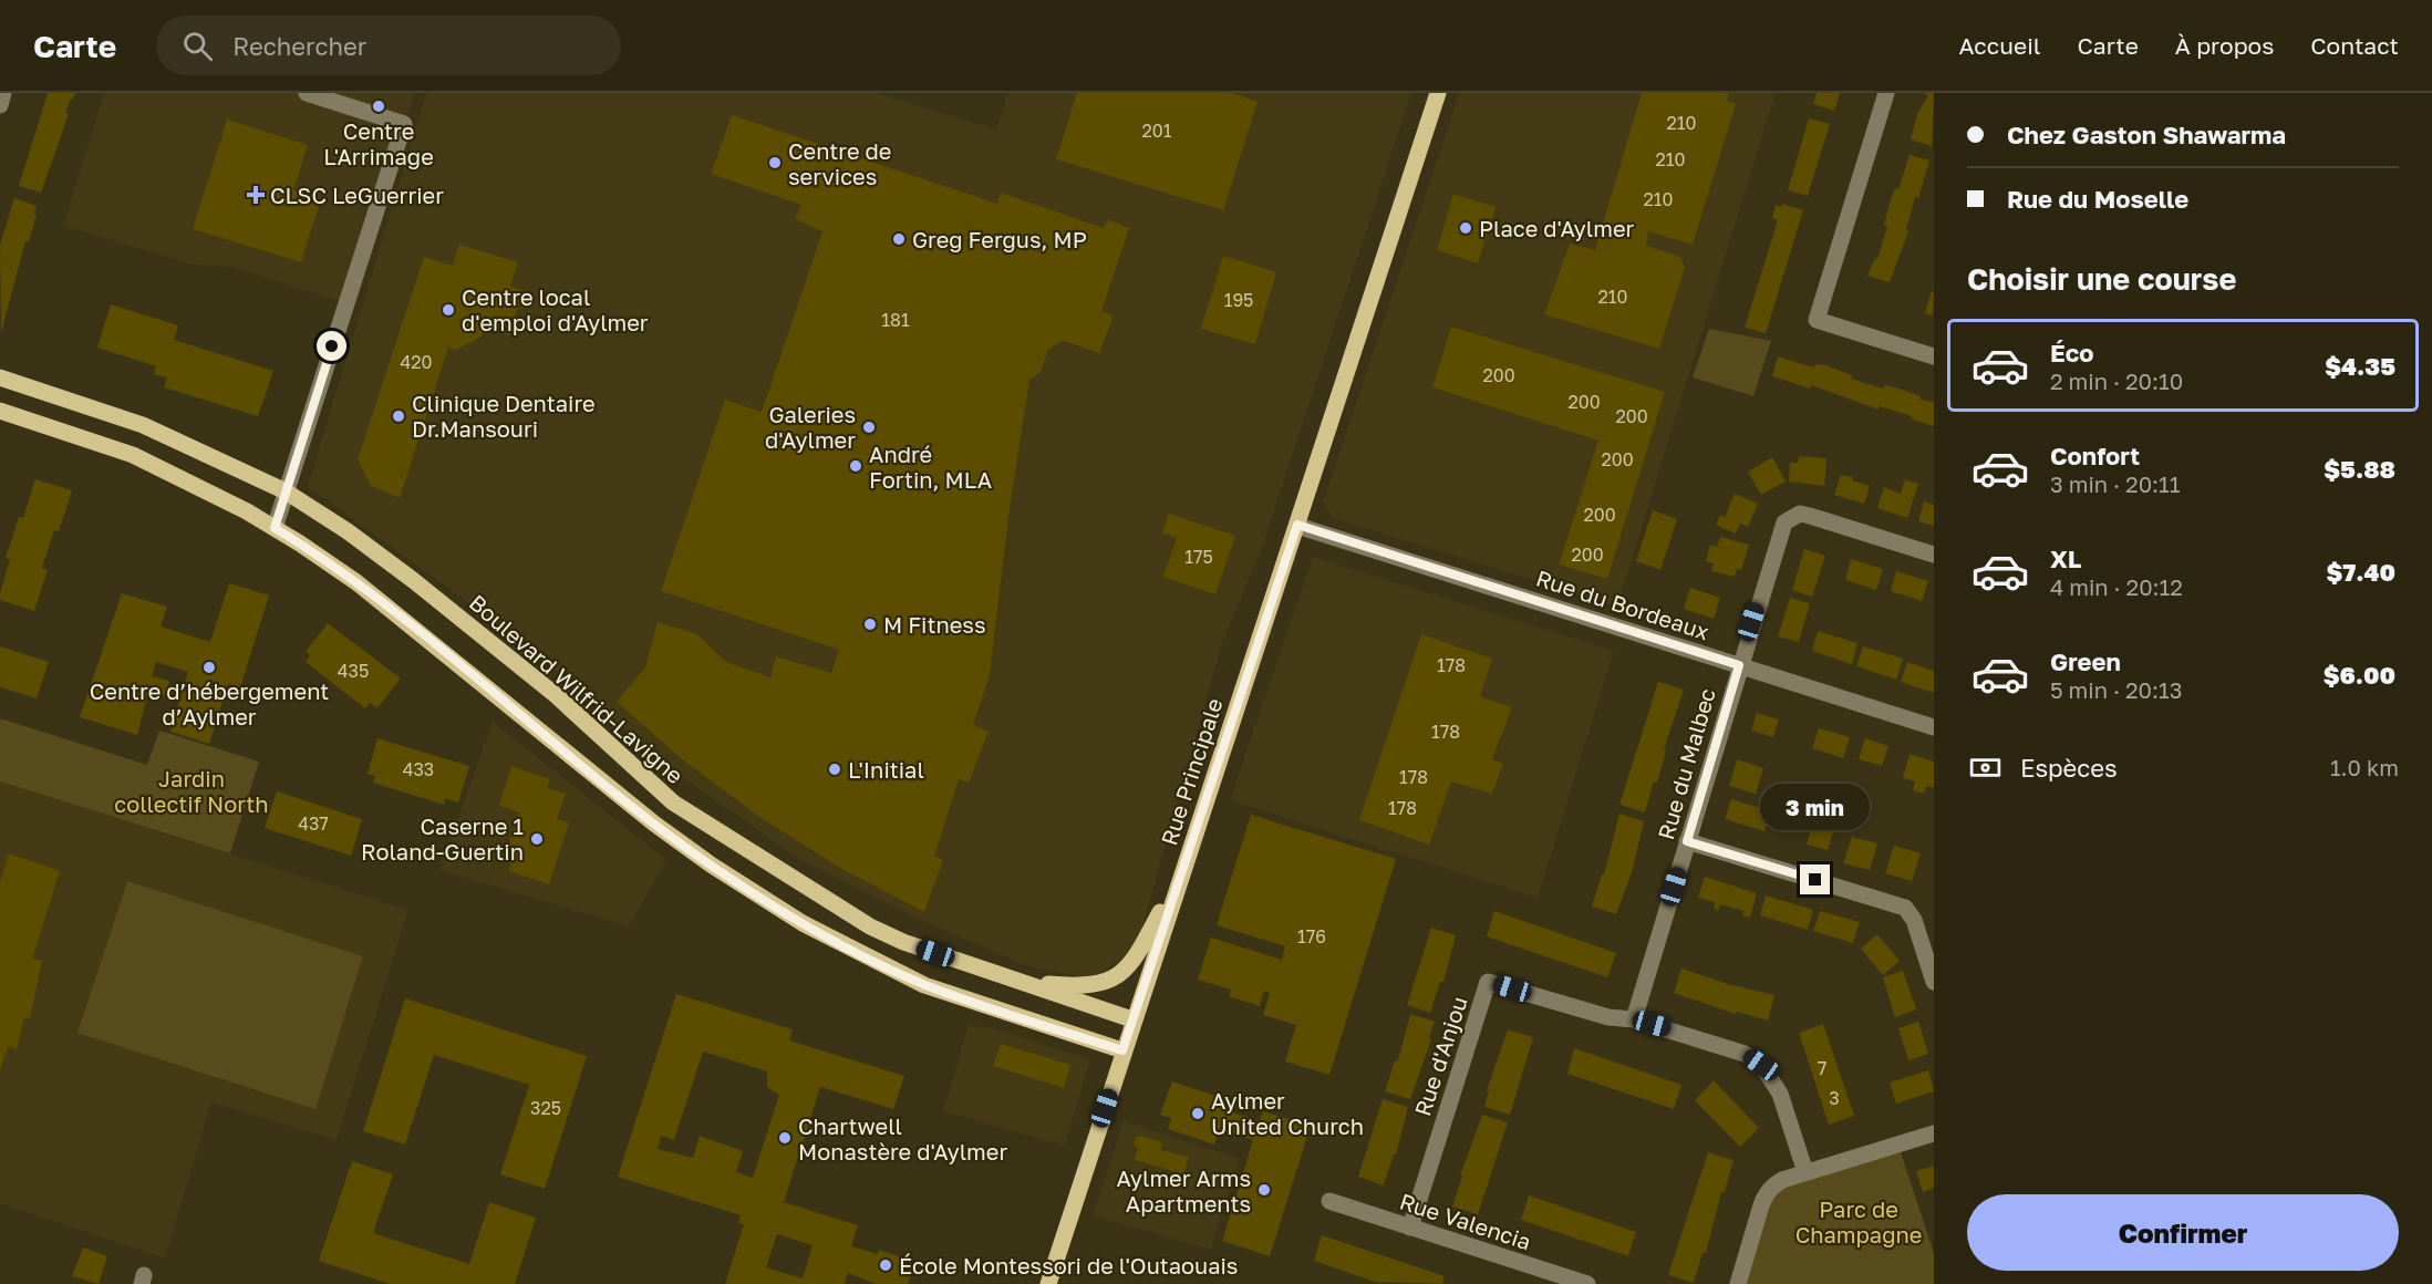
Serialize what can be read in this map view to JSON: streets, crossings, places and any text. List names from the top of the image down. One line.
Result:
{"streets":{"main road":["Boulevard Wilfrid-Lavigne","Rue Principale"],"street":["Rue du Bordeaux","Rue du Malbec","Rue d'Anjou","Rue Valencia"]},"crossings":[["Rue du Bordeaux","Rue du Malbec"],["Rue du Bordeaux","Rue Principale"],["Boulevard Wilfrid-Lavigne","Rue Principale"],["Rue du Malbec","Rue d'Anjou"],["Rue d'Anjou","Rue Valencia"]],"parks":["Jardin collectif North","Parc de Champagne"],"places":{"other":["Centre L'Arrimage","Centre de services","Place d'Aylmer","Greg Fergus, MP","Centre local d'emploi d'Aylmer","Clinique Dentaire Dr.Mansouri","Galeries d'Aylmer","André Fortin, MLA","M Fitness","Centre d’hébergement d’Aylmer","L'Initial","Caserne 1 Roland-Guertin","Aylmer United Church","Chartwell Monastère d'Aylmer","Aylmer Arms Apartments","École Montessori de l'Outaouais"],"health":["CLSC LeGuerrier"]},"house_numbers":["210","201","210","210","210","195","181","420","200","200","200","200","200","200","175","178","435","178","433","178","178","437","176","7","3","325"],"page":{"header":"Carte","search":"Rechercher","nav":["Accueil","Carte","À propos","Contact"],"banner":["Chez Gaston Shawarma","Rue du Moselle"],"heading":"Choisir une course","list":[{"name":"Éco","note":"2 min · 20:10","value":"$4.35"},{"name":"Confort","note":"3 min · 20:11","value":"$5.88"},{"name":"XL","note":"4 min · 20:12","value":"$7.40"},{"name":"Green","note":"5 min · 20:13","value":"$6.00"}],"pay":["Espèces","1.0 km"],"bubble":"3 min","buttons":"Confirmer"}}
